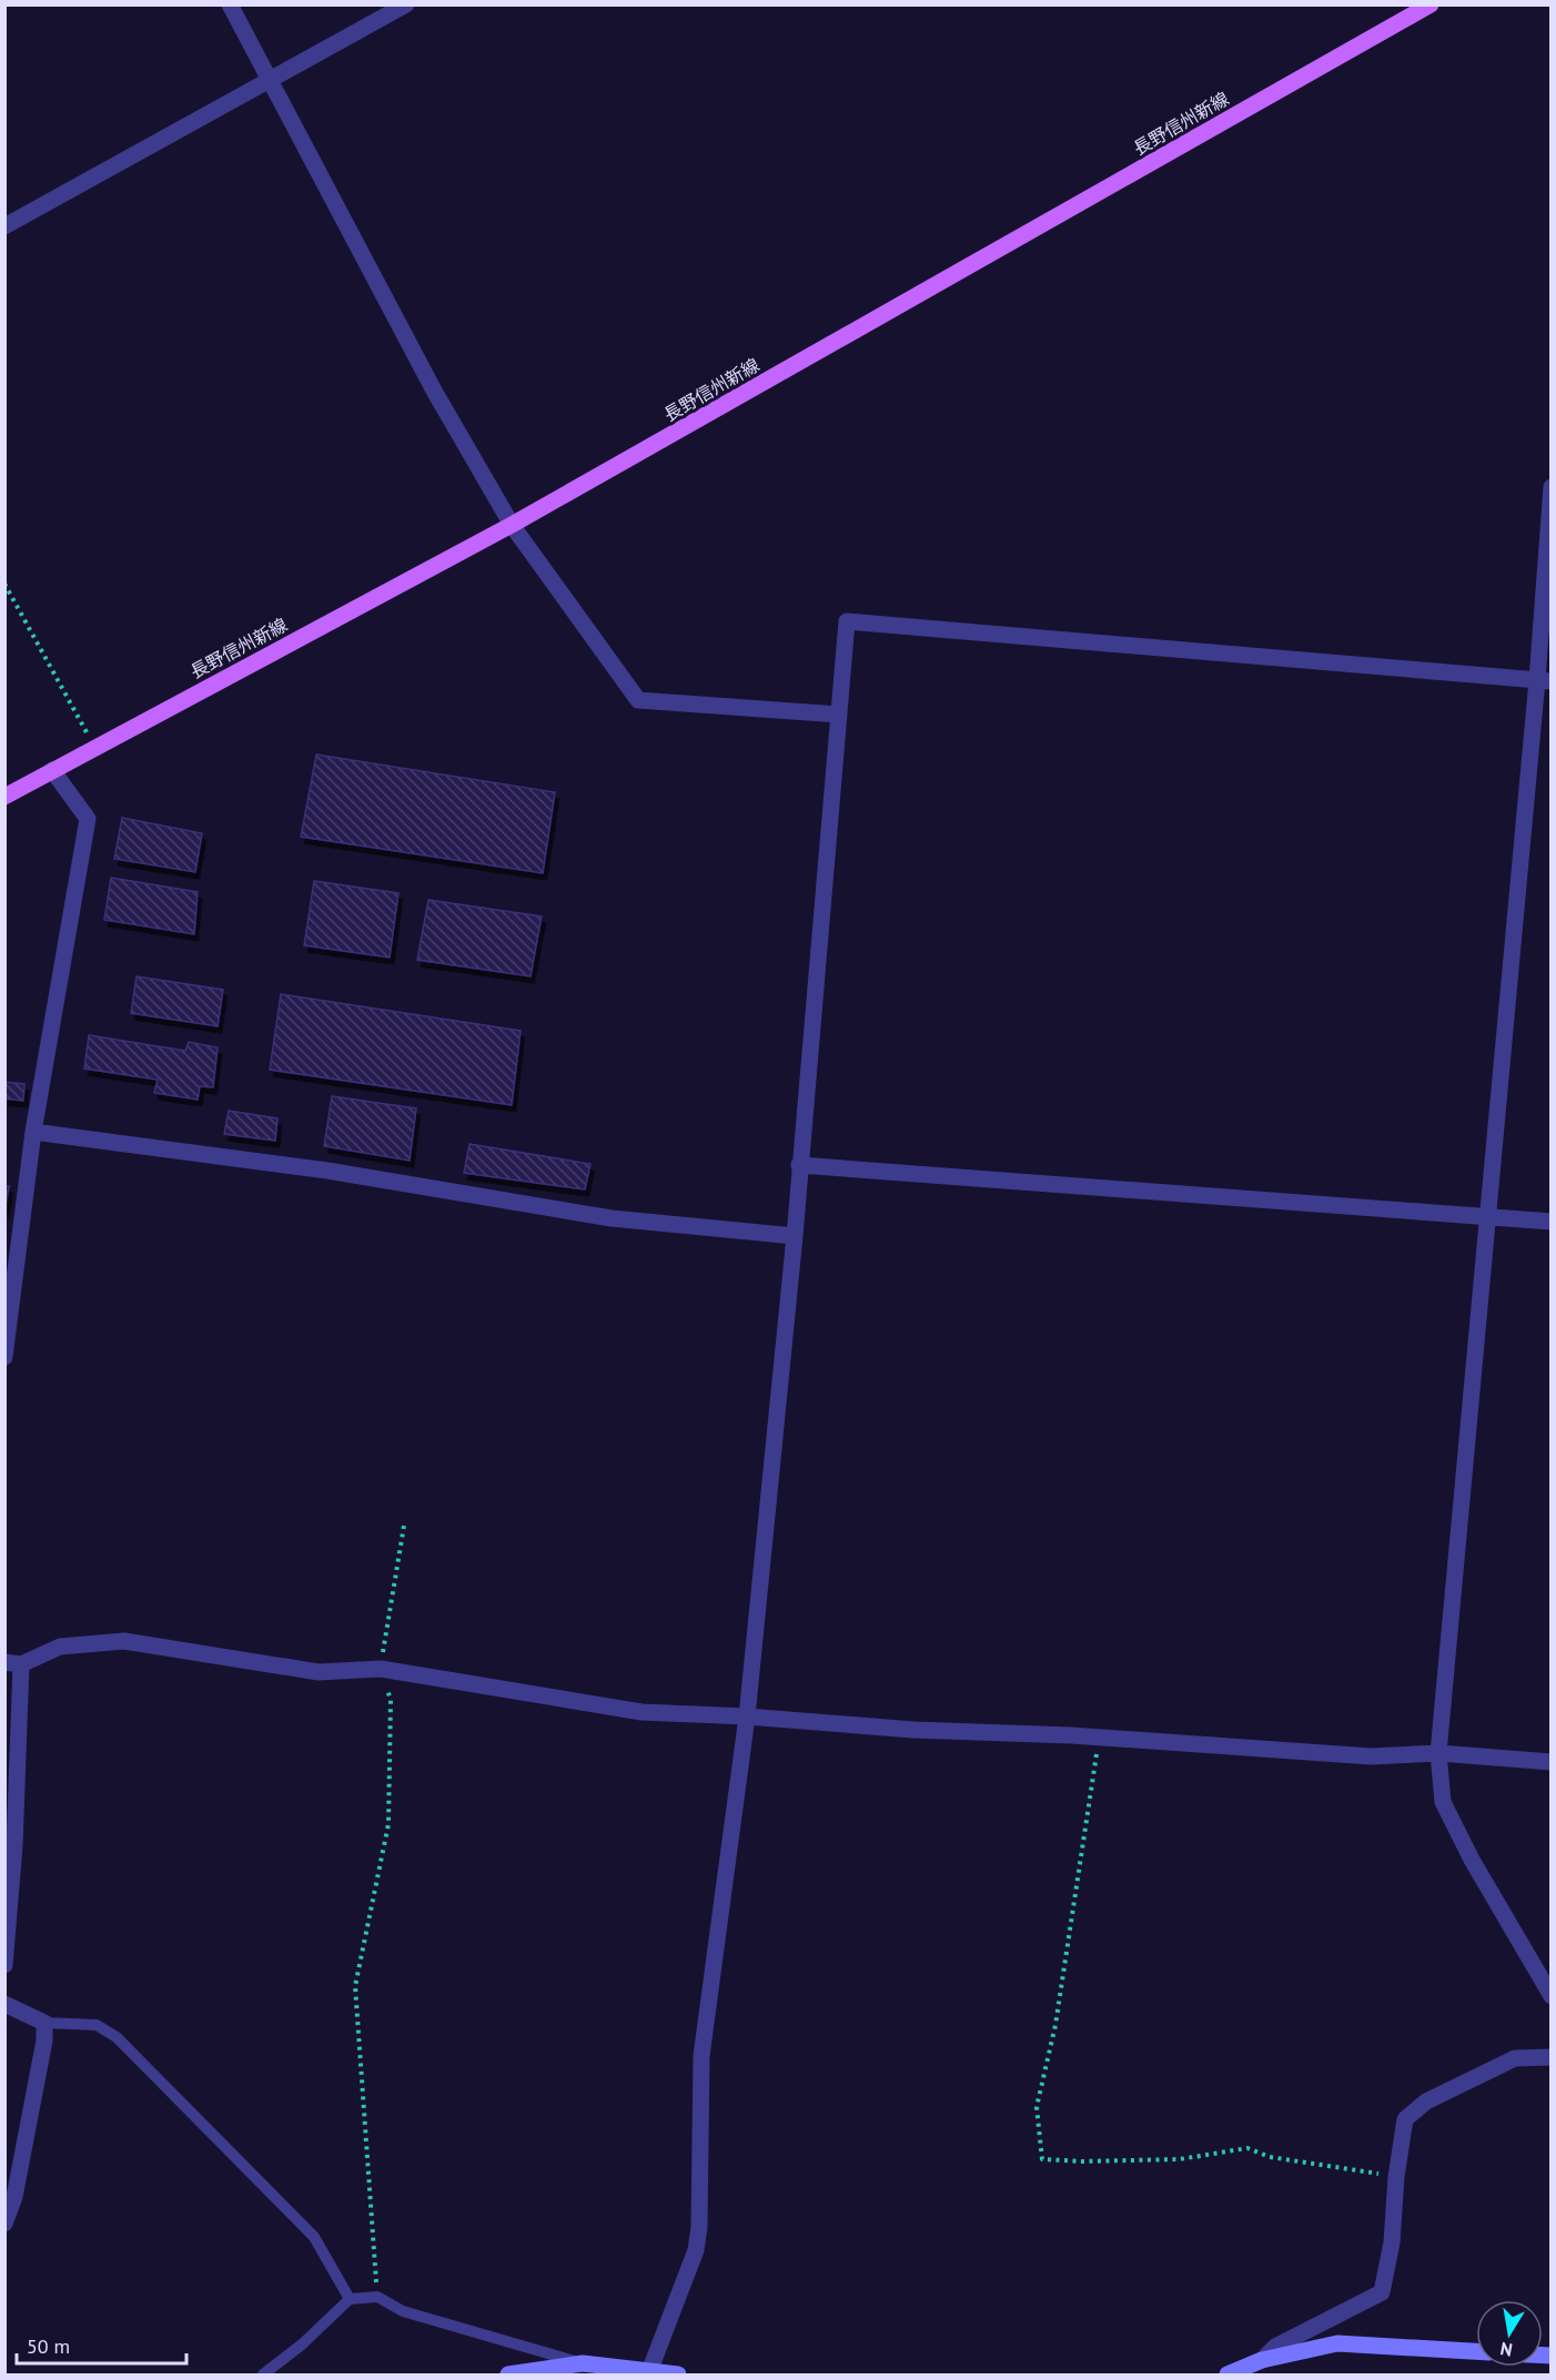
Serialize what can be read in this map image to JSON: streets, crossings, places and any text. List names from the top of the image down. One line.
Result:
{"streets":{"main road":["長野信州新線"]},"scale_bar":"50 m","north":"bottom"}
